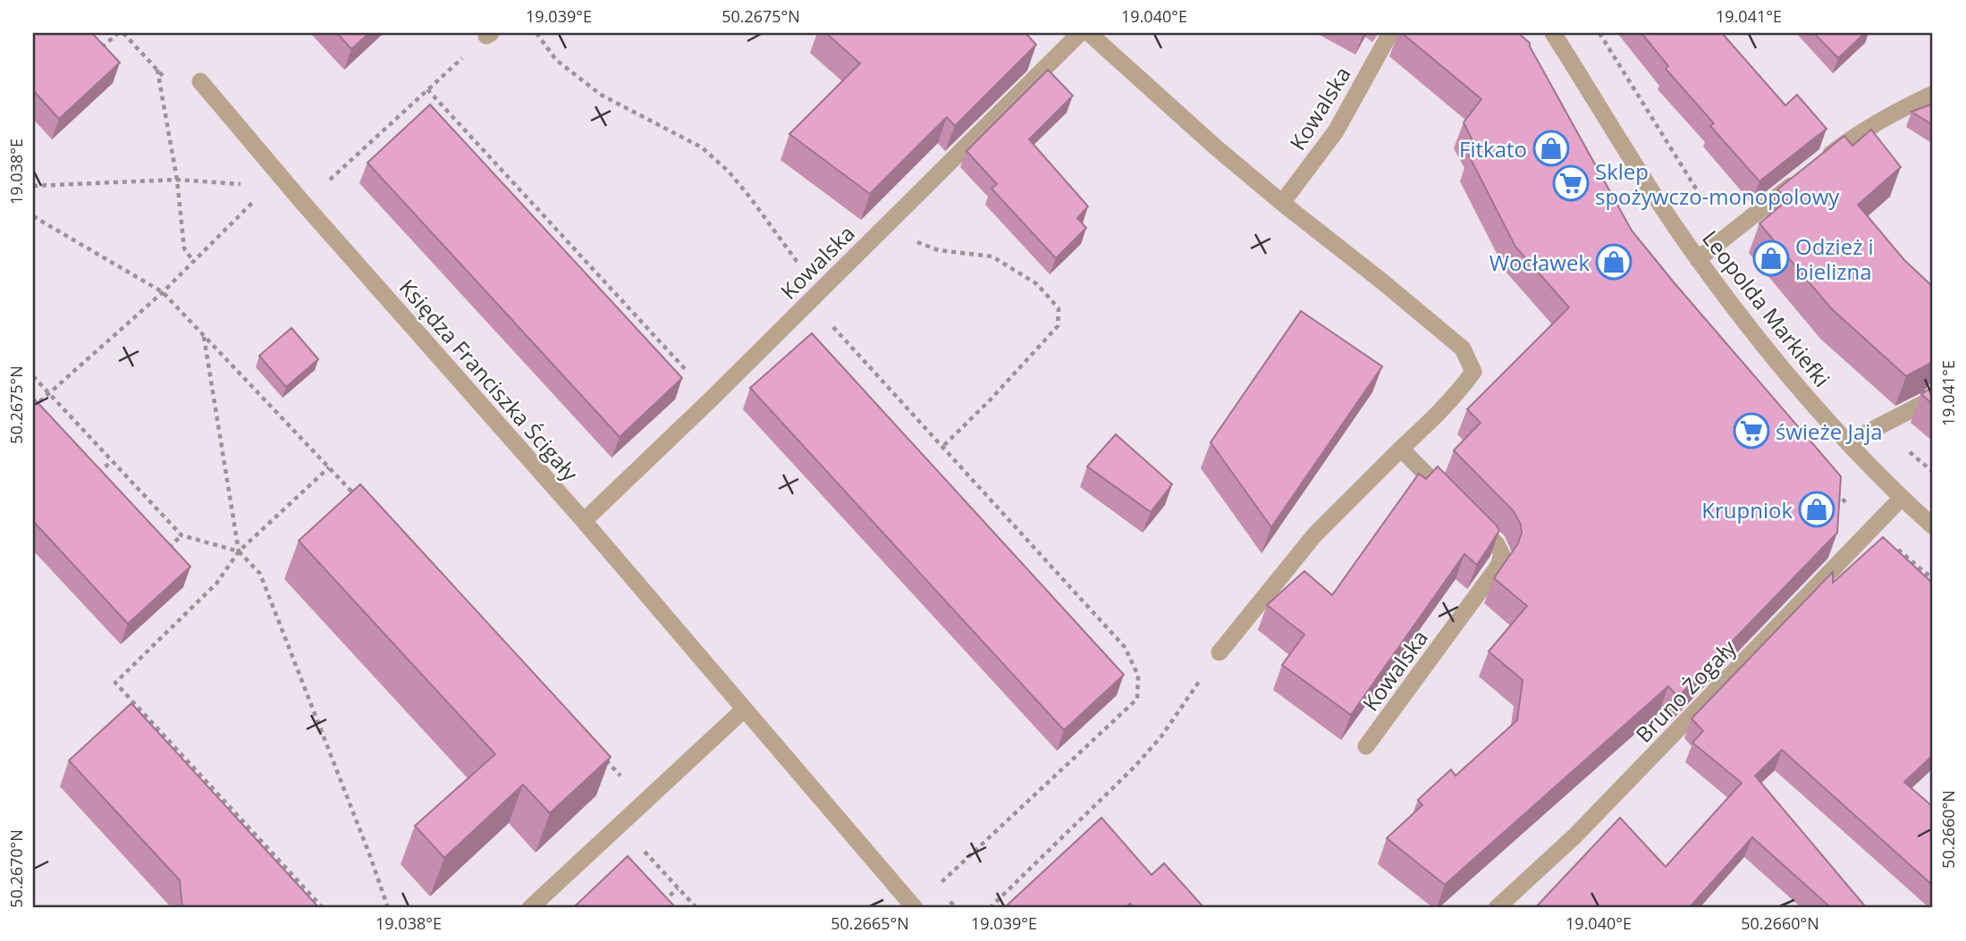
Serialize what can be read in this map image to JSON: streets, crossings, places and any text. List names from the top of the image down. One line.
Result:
{"streets":{"street":["Kowalska","Leopolda Markiefki","Księdza Franciszka Ścigały","Bruno Żogały"]},"crossings":[["Kowalska","Księdza Franciszka Ścigały"],["Leopolda Markiefki","Bruno Żogały"]],"places":{"shop":["Fitkato","Odzież i bielizna","Wocławek","Krupniok"],"supermarket":["Sklep spożywczo-monopolowy","świeże Jaja"]},"coordinates":["19.039°E","50.2675°N","19.040°E","19.041°E","19.038°E","50.2660°N","50.2670°N","50.2665°N"]}
